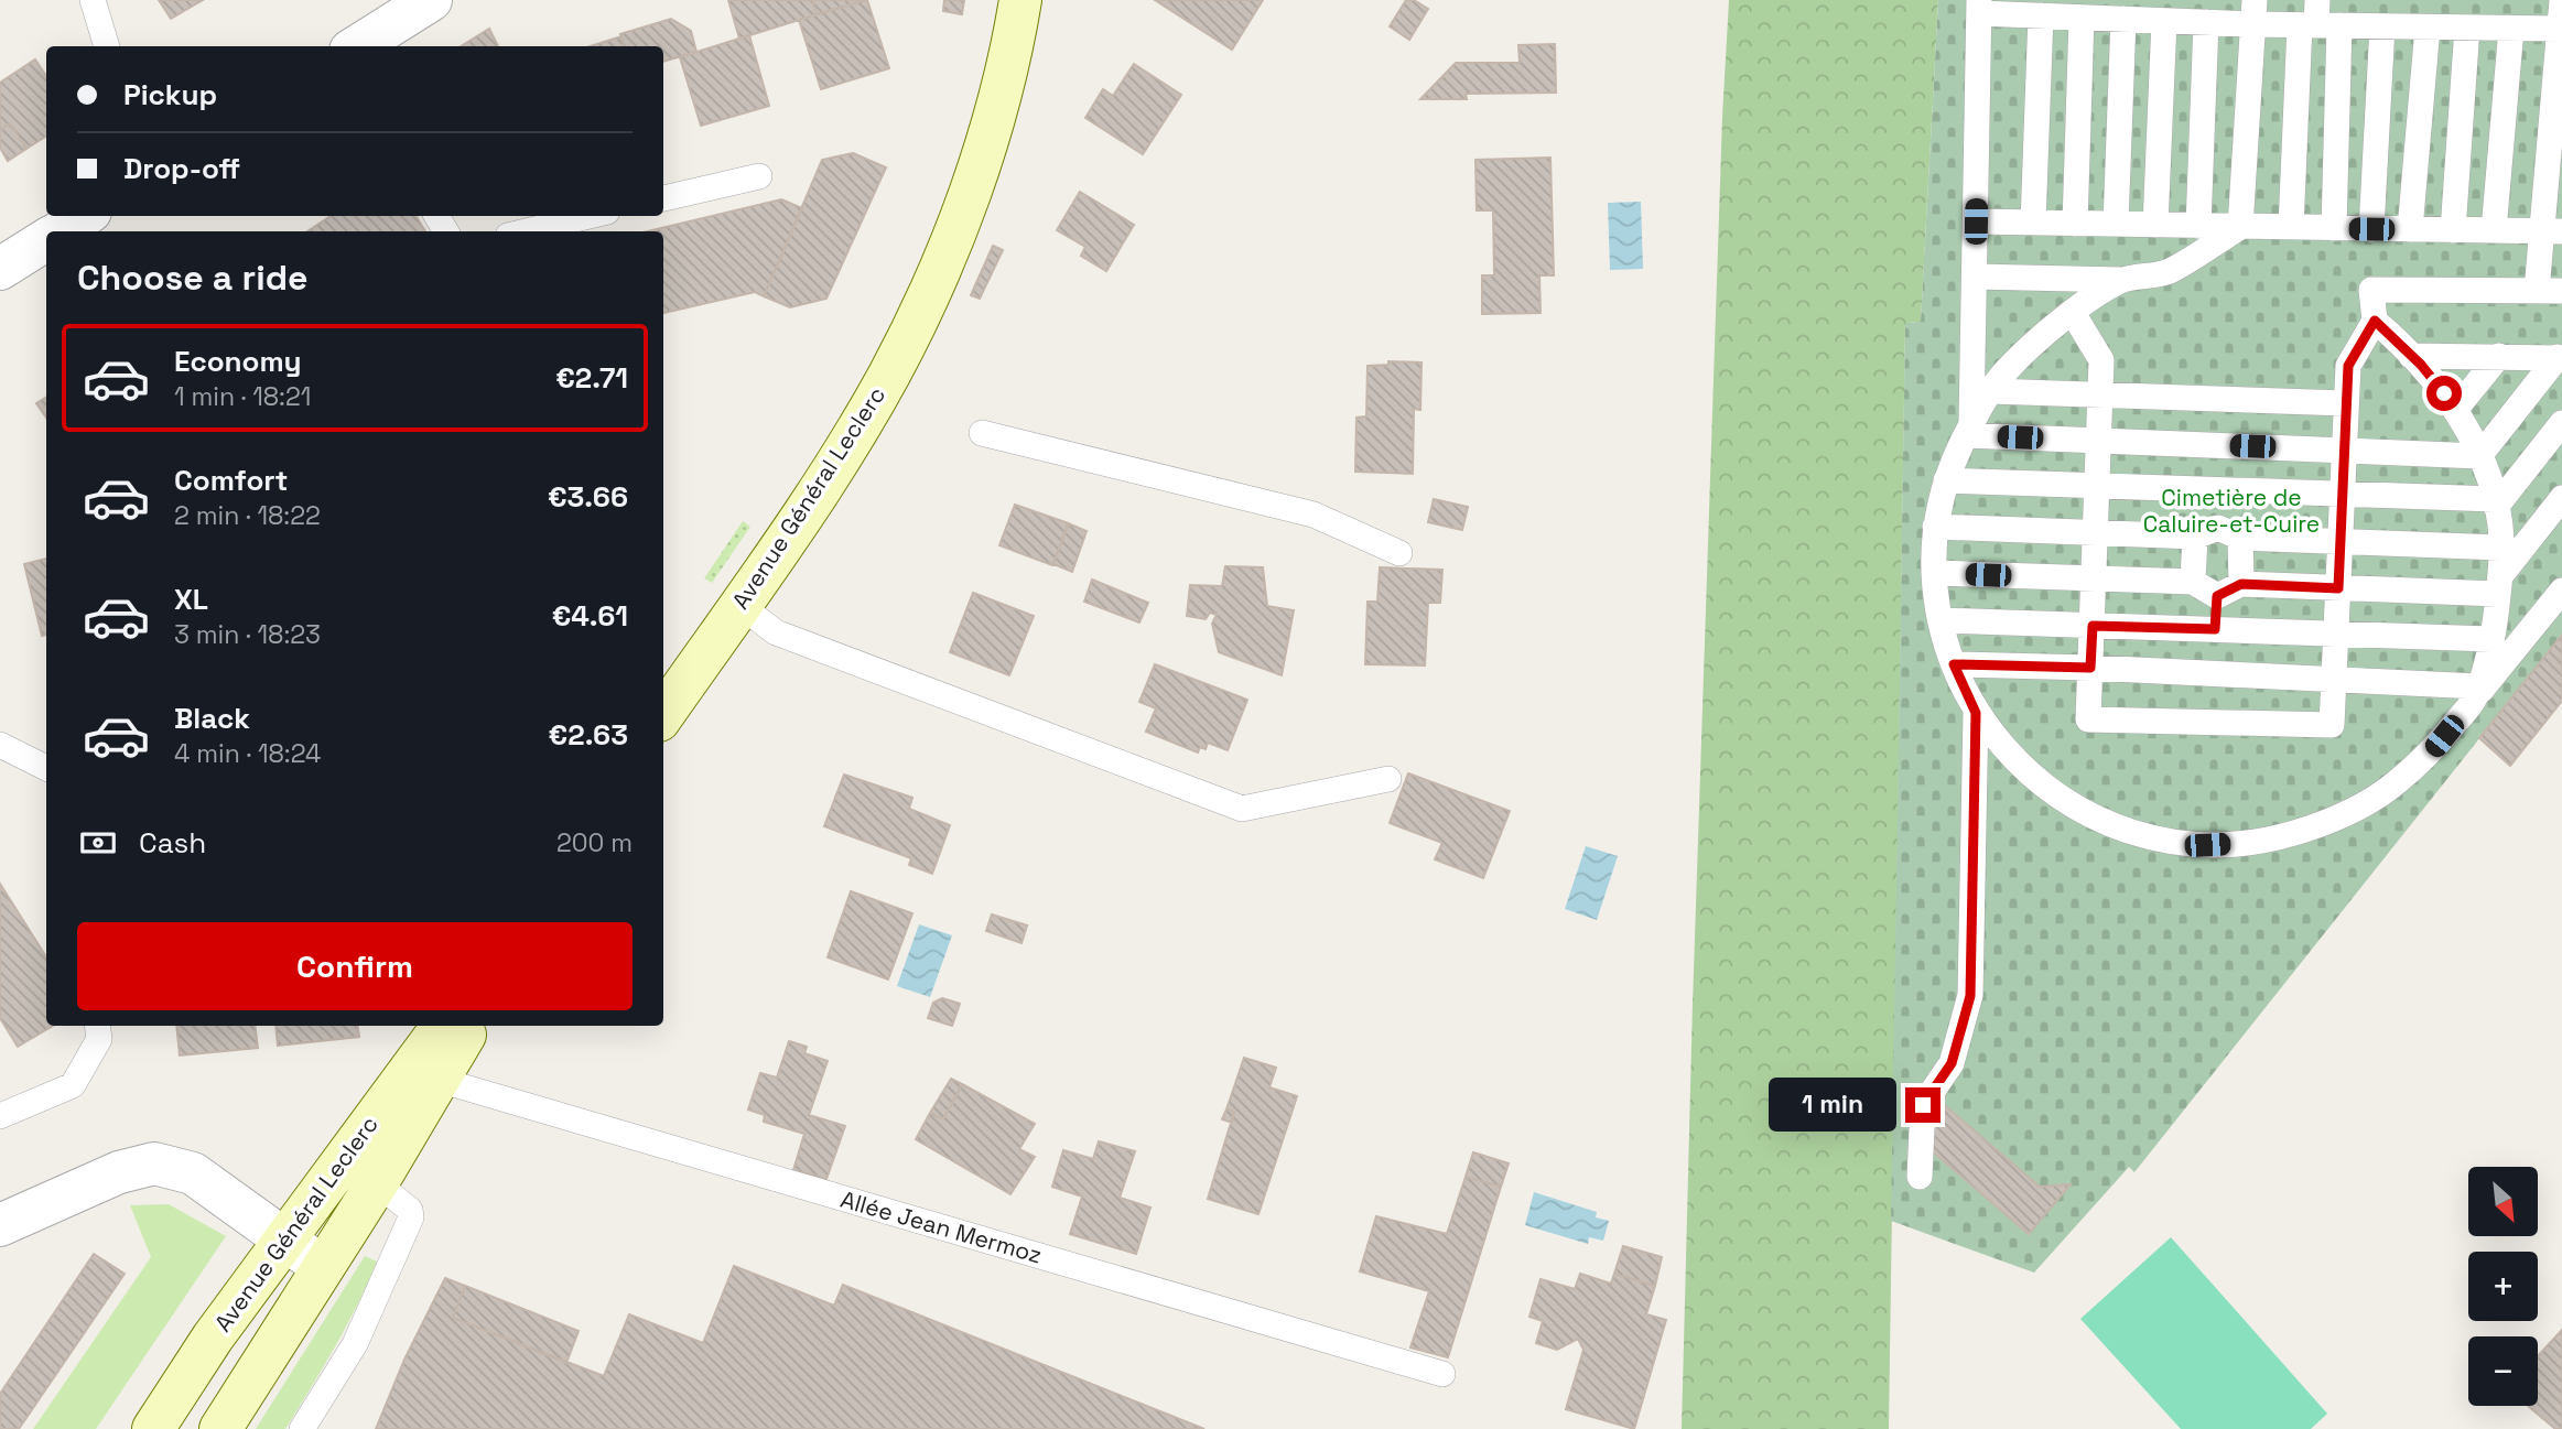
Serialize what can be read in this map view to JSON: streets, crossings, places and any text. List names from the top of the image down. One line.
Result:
{"streets":{"main road":["Avenue Général Leclerc"],"lane":["Allée Jean Mermoz"]},"crossings":[["Avenue Général Leclerc","Allée Jean Mermoz"]],"parks":["Cimetière de Caluire-et-Cuire"],"north":"bottom right","page":{"banner":["Pickup","Drop-off"],"heading":"Choose a ride","list":[{"name":"Economy","note":"1 min · 18:21","value":"€2.71"},{"name":"Comfort","note":"2 min · 18:22","value":"€3.66"},{"name":"XL","note":"3 min · 18:23","value":"€4.61"},{"name":"Black","note":"4 min · 18:24","value":"€2.63"}],"pay":["Cash","200 m"],"buttons":"Confirm","bubble":"1 min","map_buttons":["+","−"]}}
